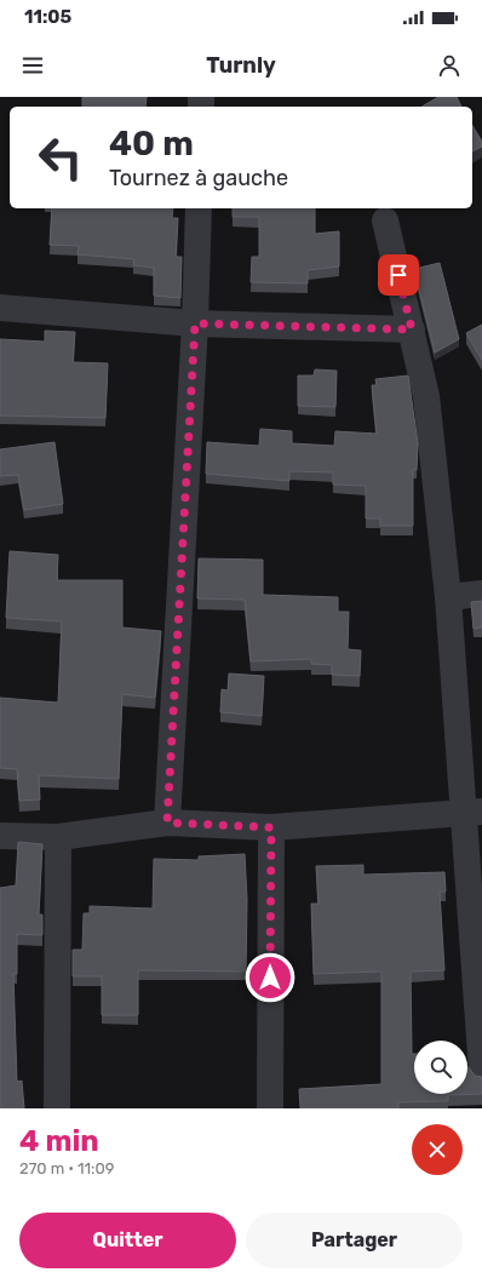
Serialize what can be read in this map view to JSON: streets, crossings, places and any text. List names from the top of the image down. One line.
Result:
{"page":{"status":"11:05","header":"Turnly","turn":["40 m","Tournez à gauche"],"heading":["4 min","270 m · 11:09"],"buttons":["Quitter","Partager"]}}
